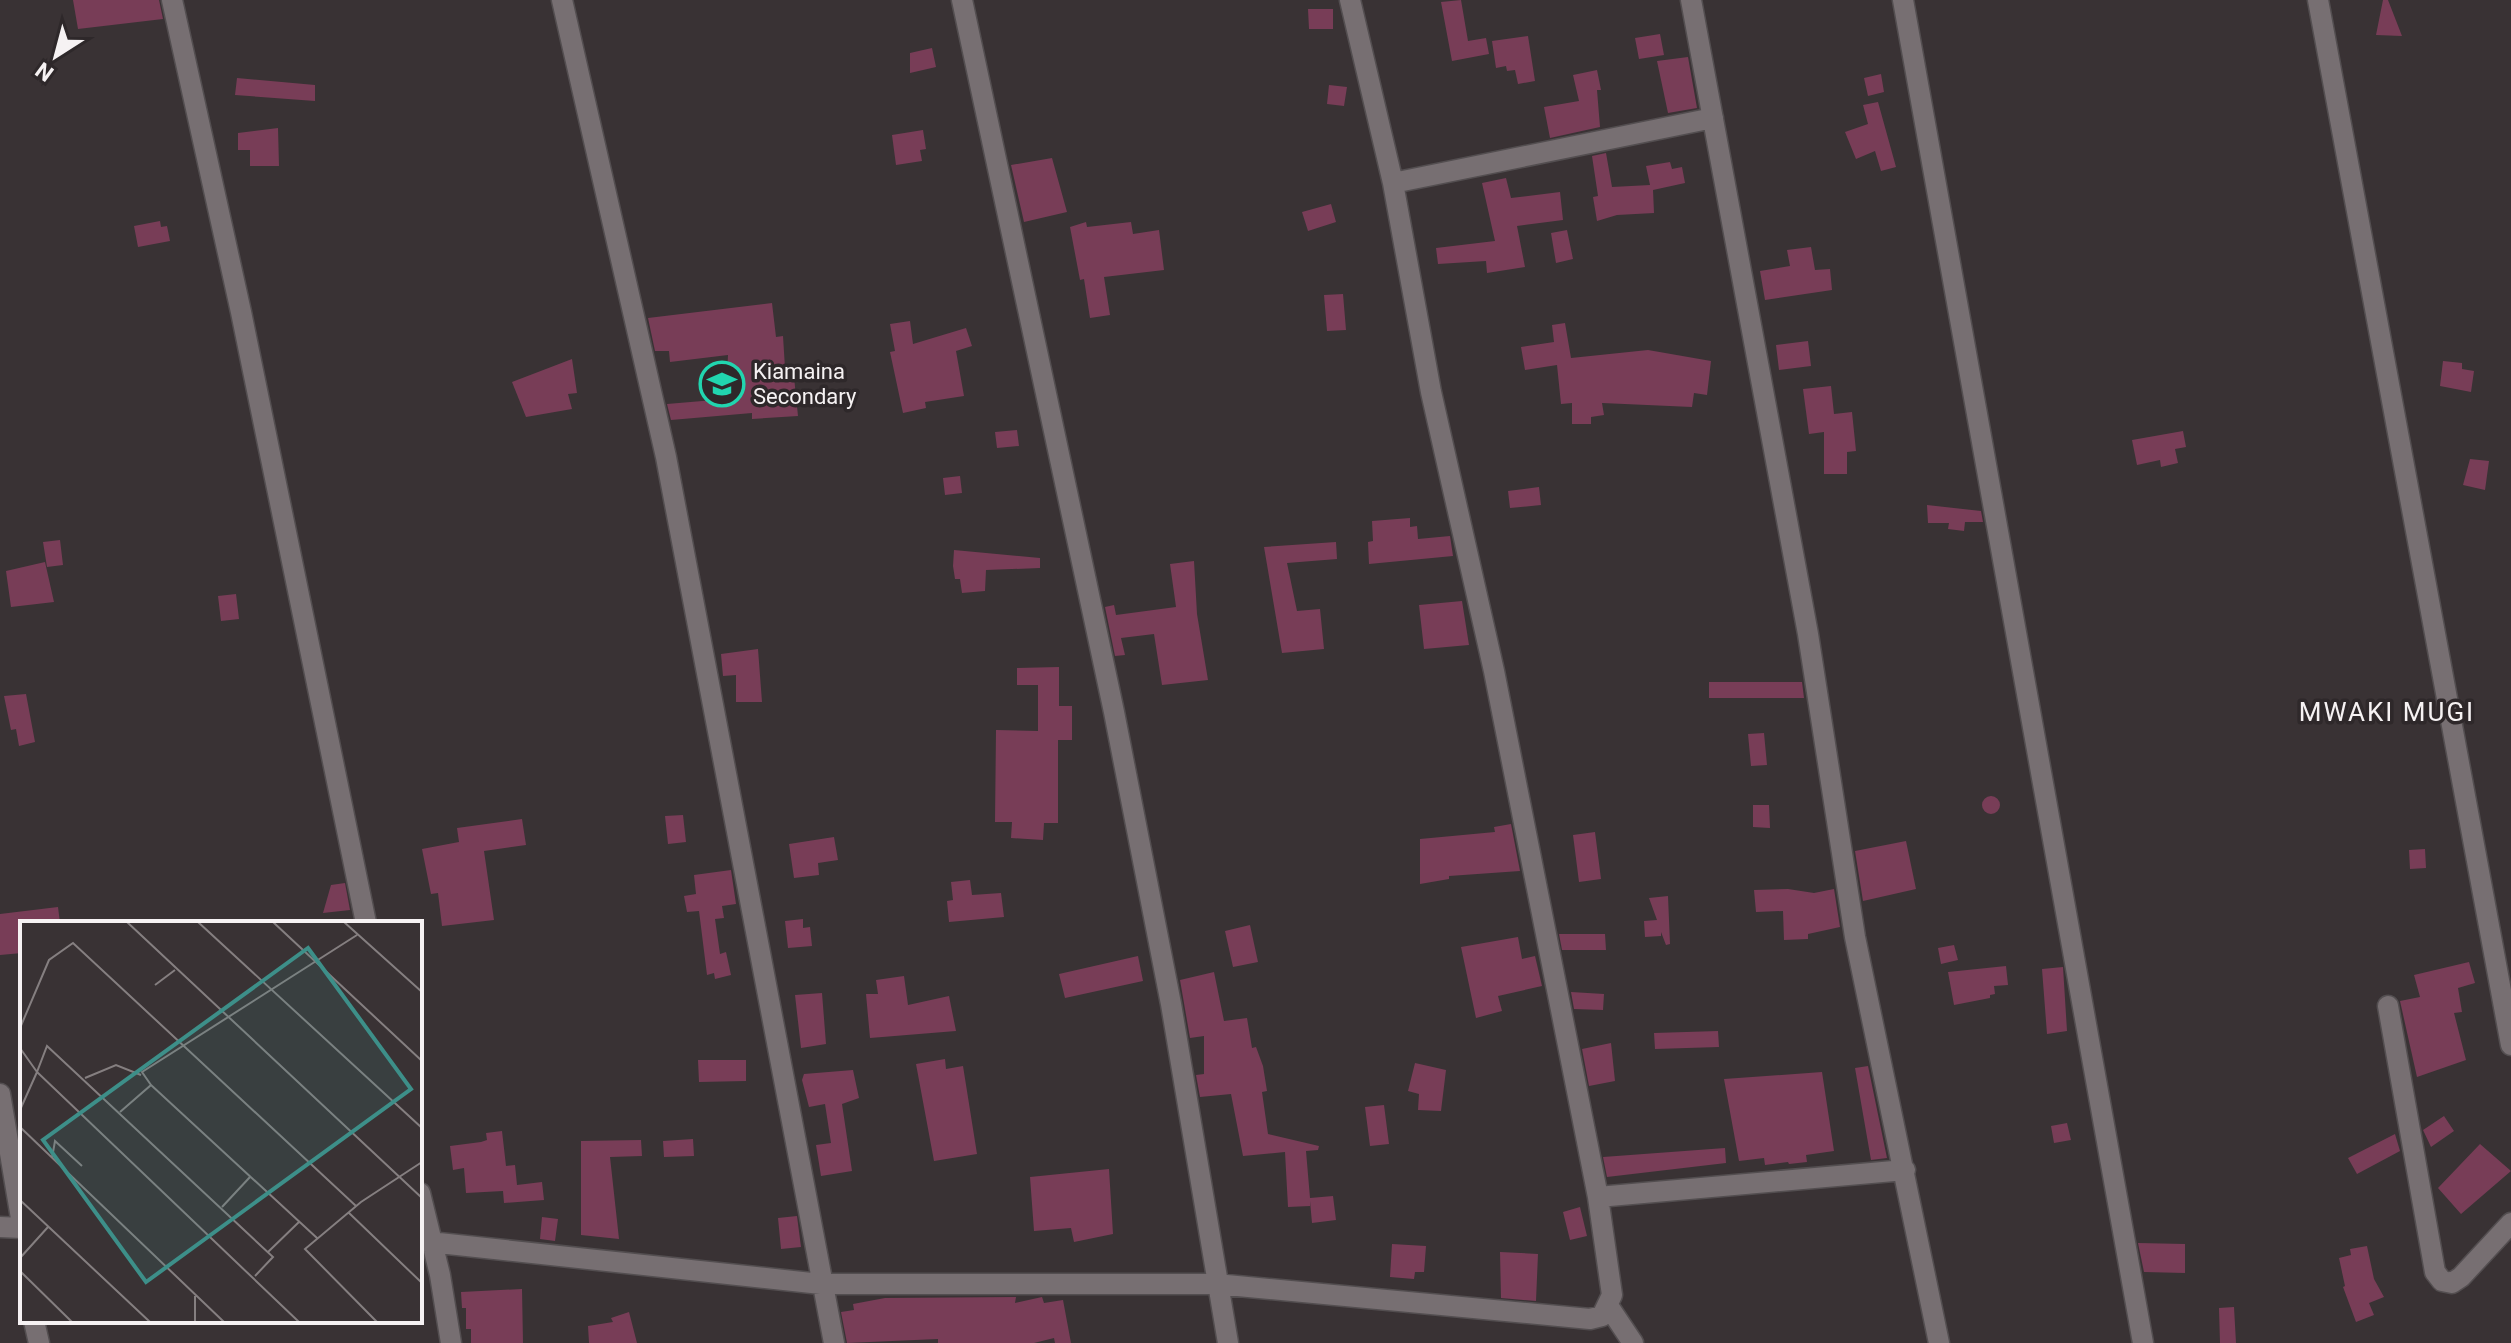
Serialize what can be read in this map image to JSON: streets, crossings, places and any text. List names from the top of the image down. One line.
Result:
{"districts":["MWAKI MUGI"],"places":{"school or university":["Kiamaina Secondary"]},"north":"bottom left"}
